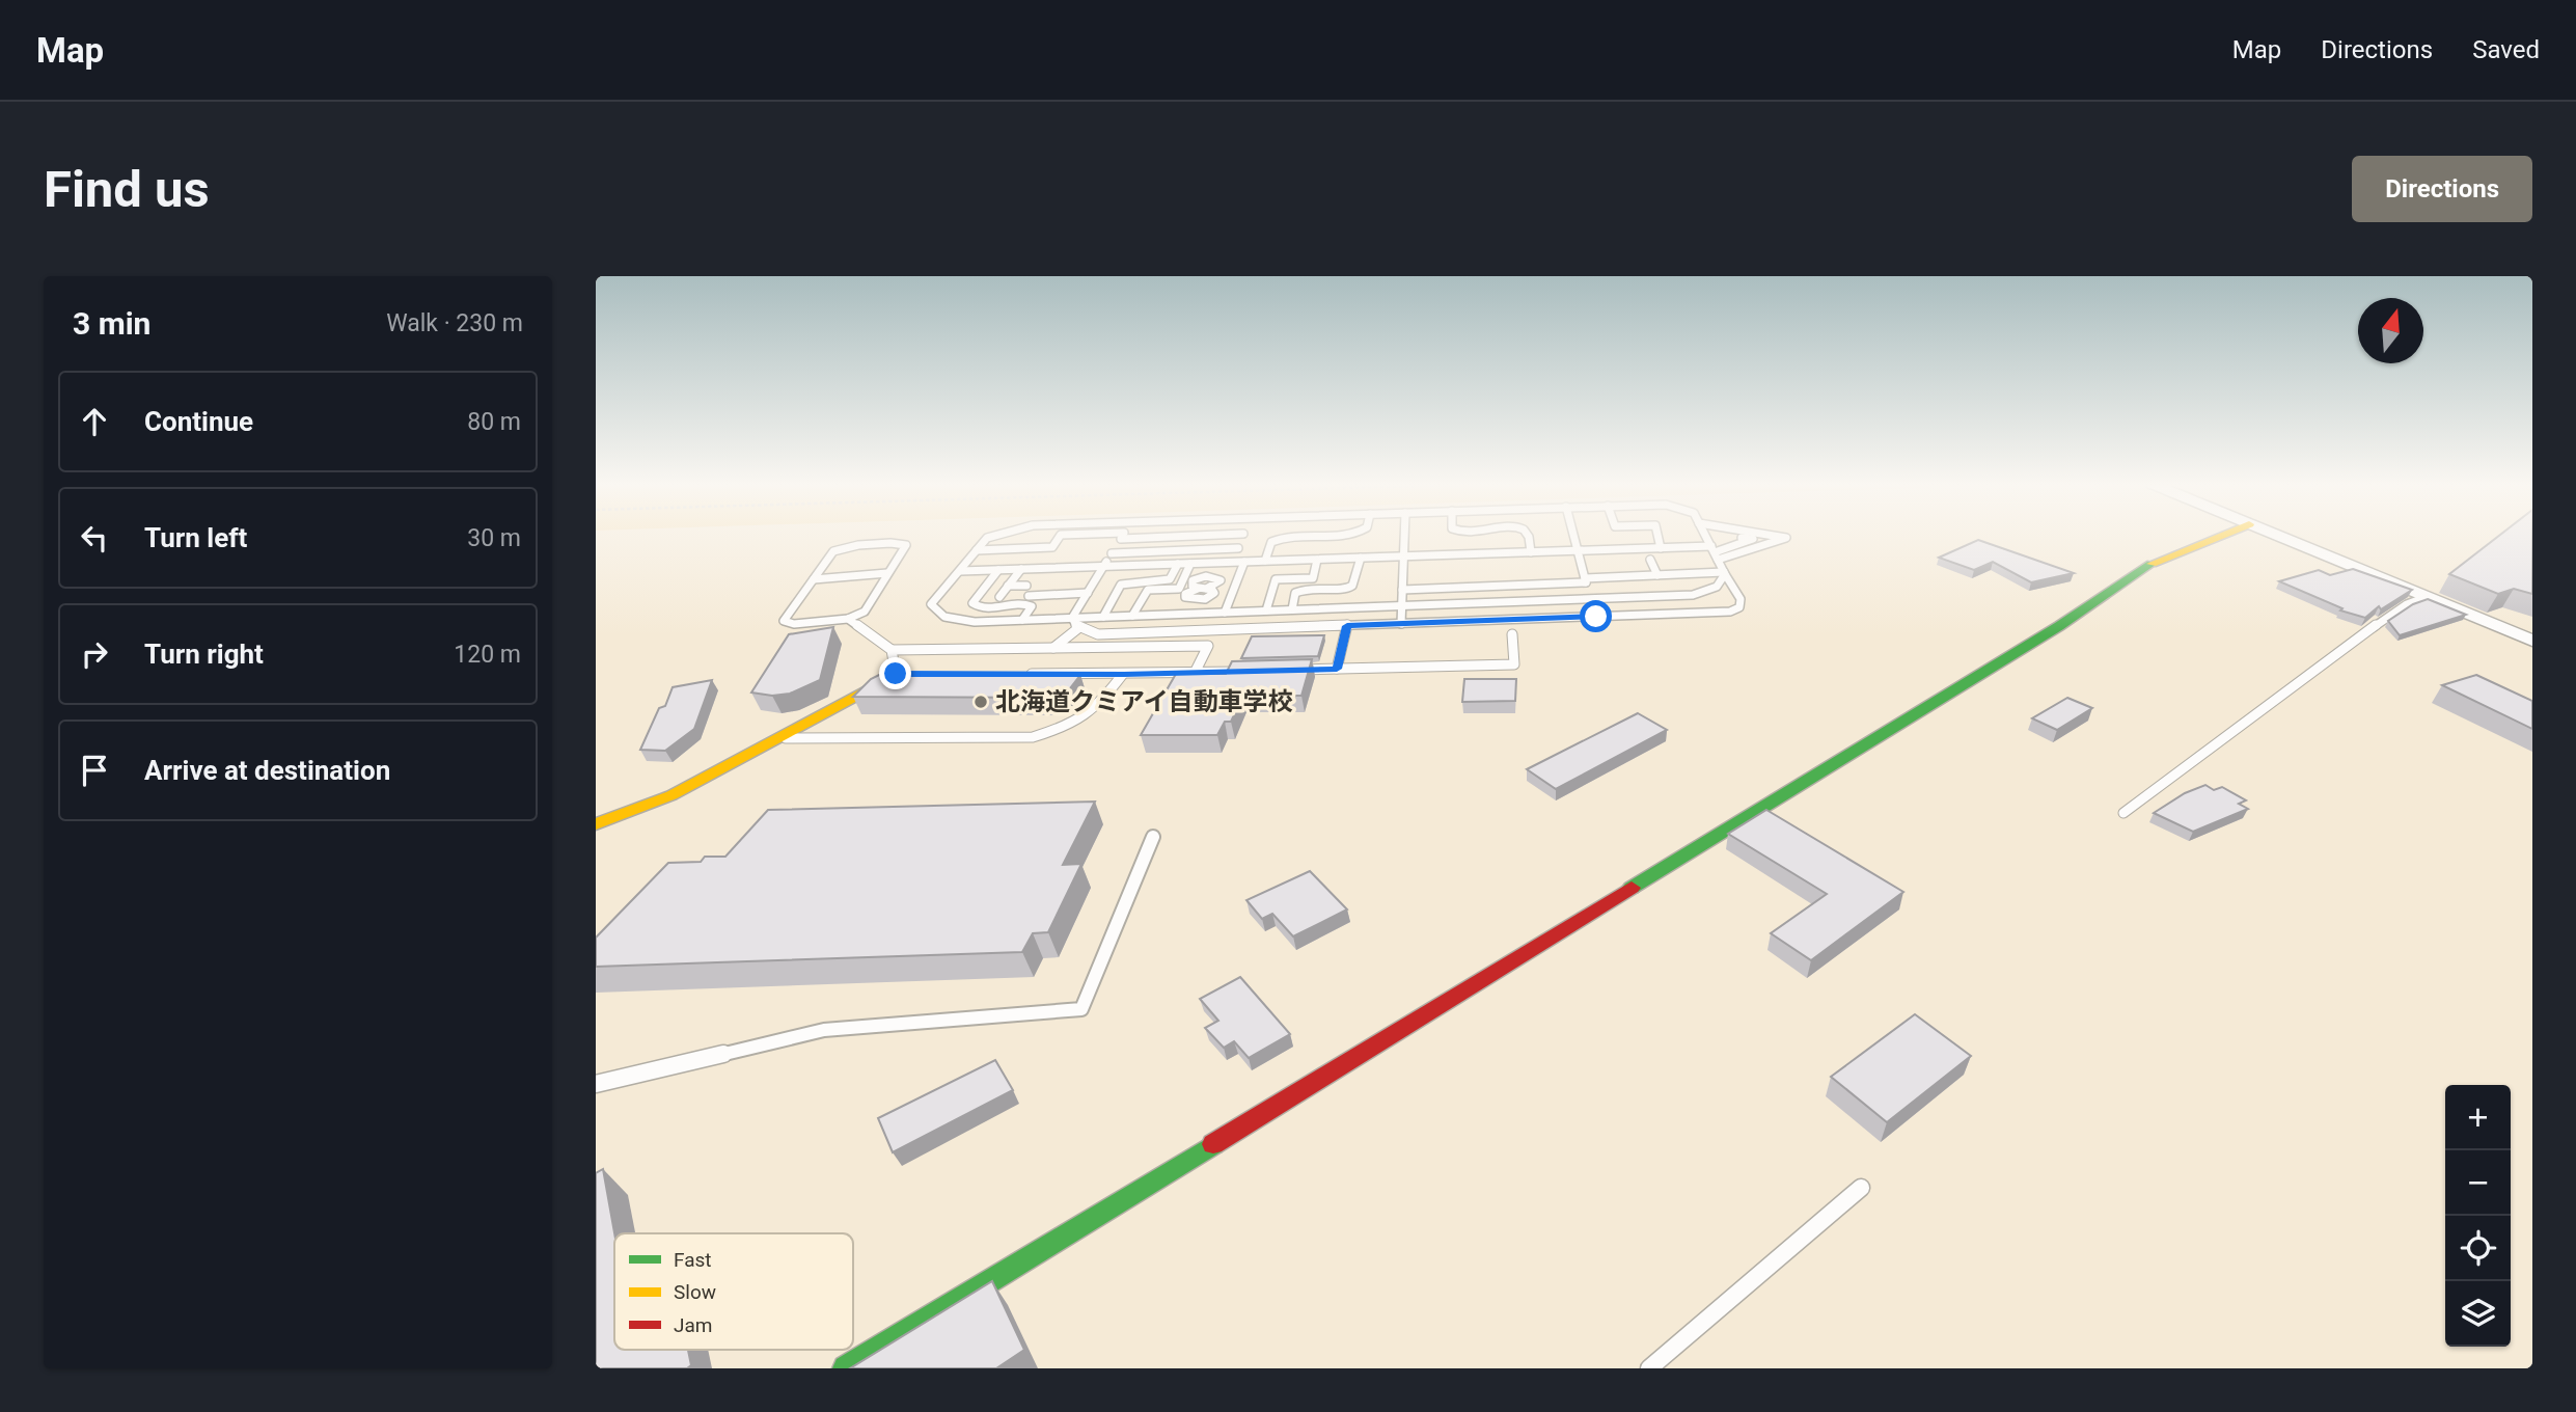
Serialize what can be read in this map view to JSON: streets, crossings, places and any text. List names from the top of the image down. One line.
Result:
{"places":["北海道クミアイ自動車学校"],"legend":["Fast","Slow","Jam"],"north":"top","page":{"header":"Map","nav":["Map","Directions","Saved"],"buttons":"Directions","title":"Find us","heading":["3 min","Walk · 230 m"],"list":[["Continue","80 m"],["Turn left","30 m"],["Turn right","120 m"],"Arrive at destination"],"map_buttons":["+","−"]}}
